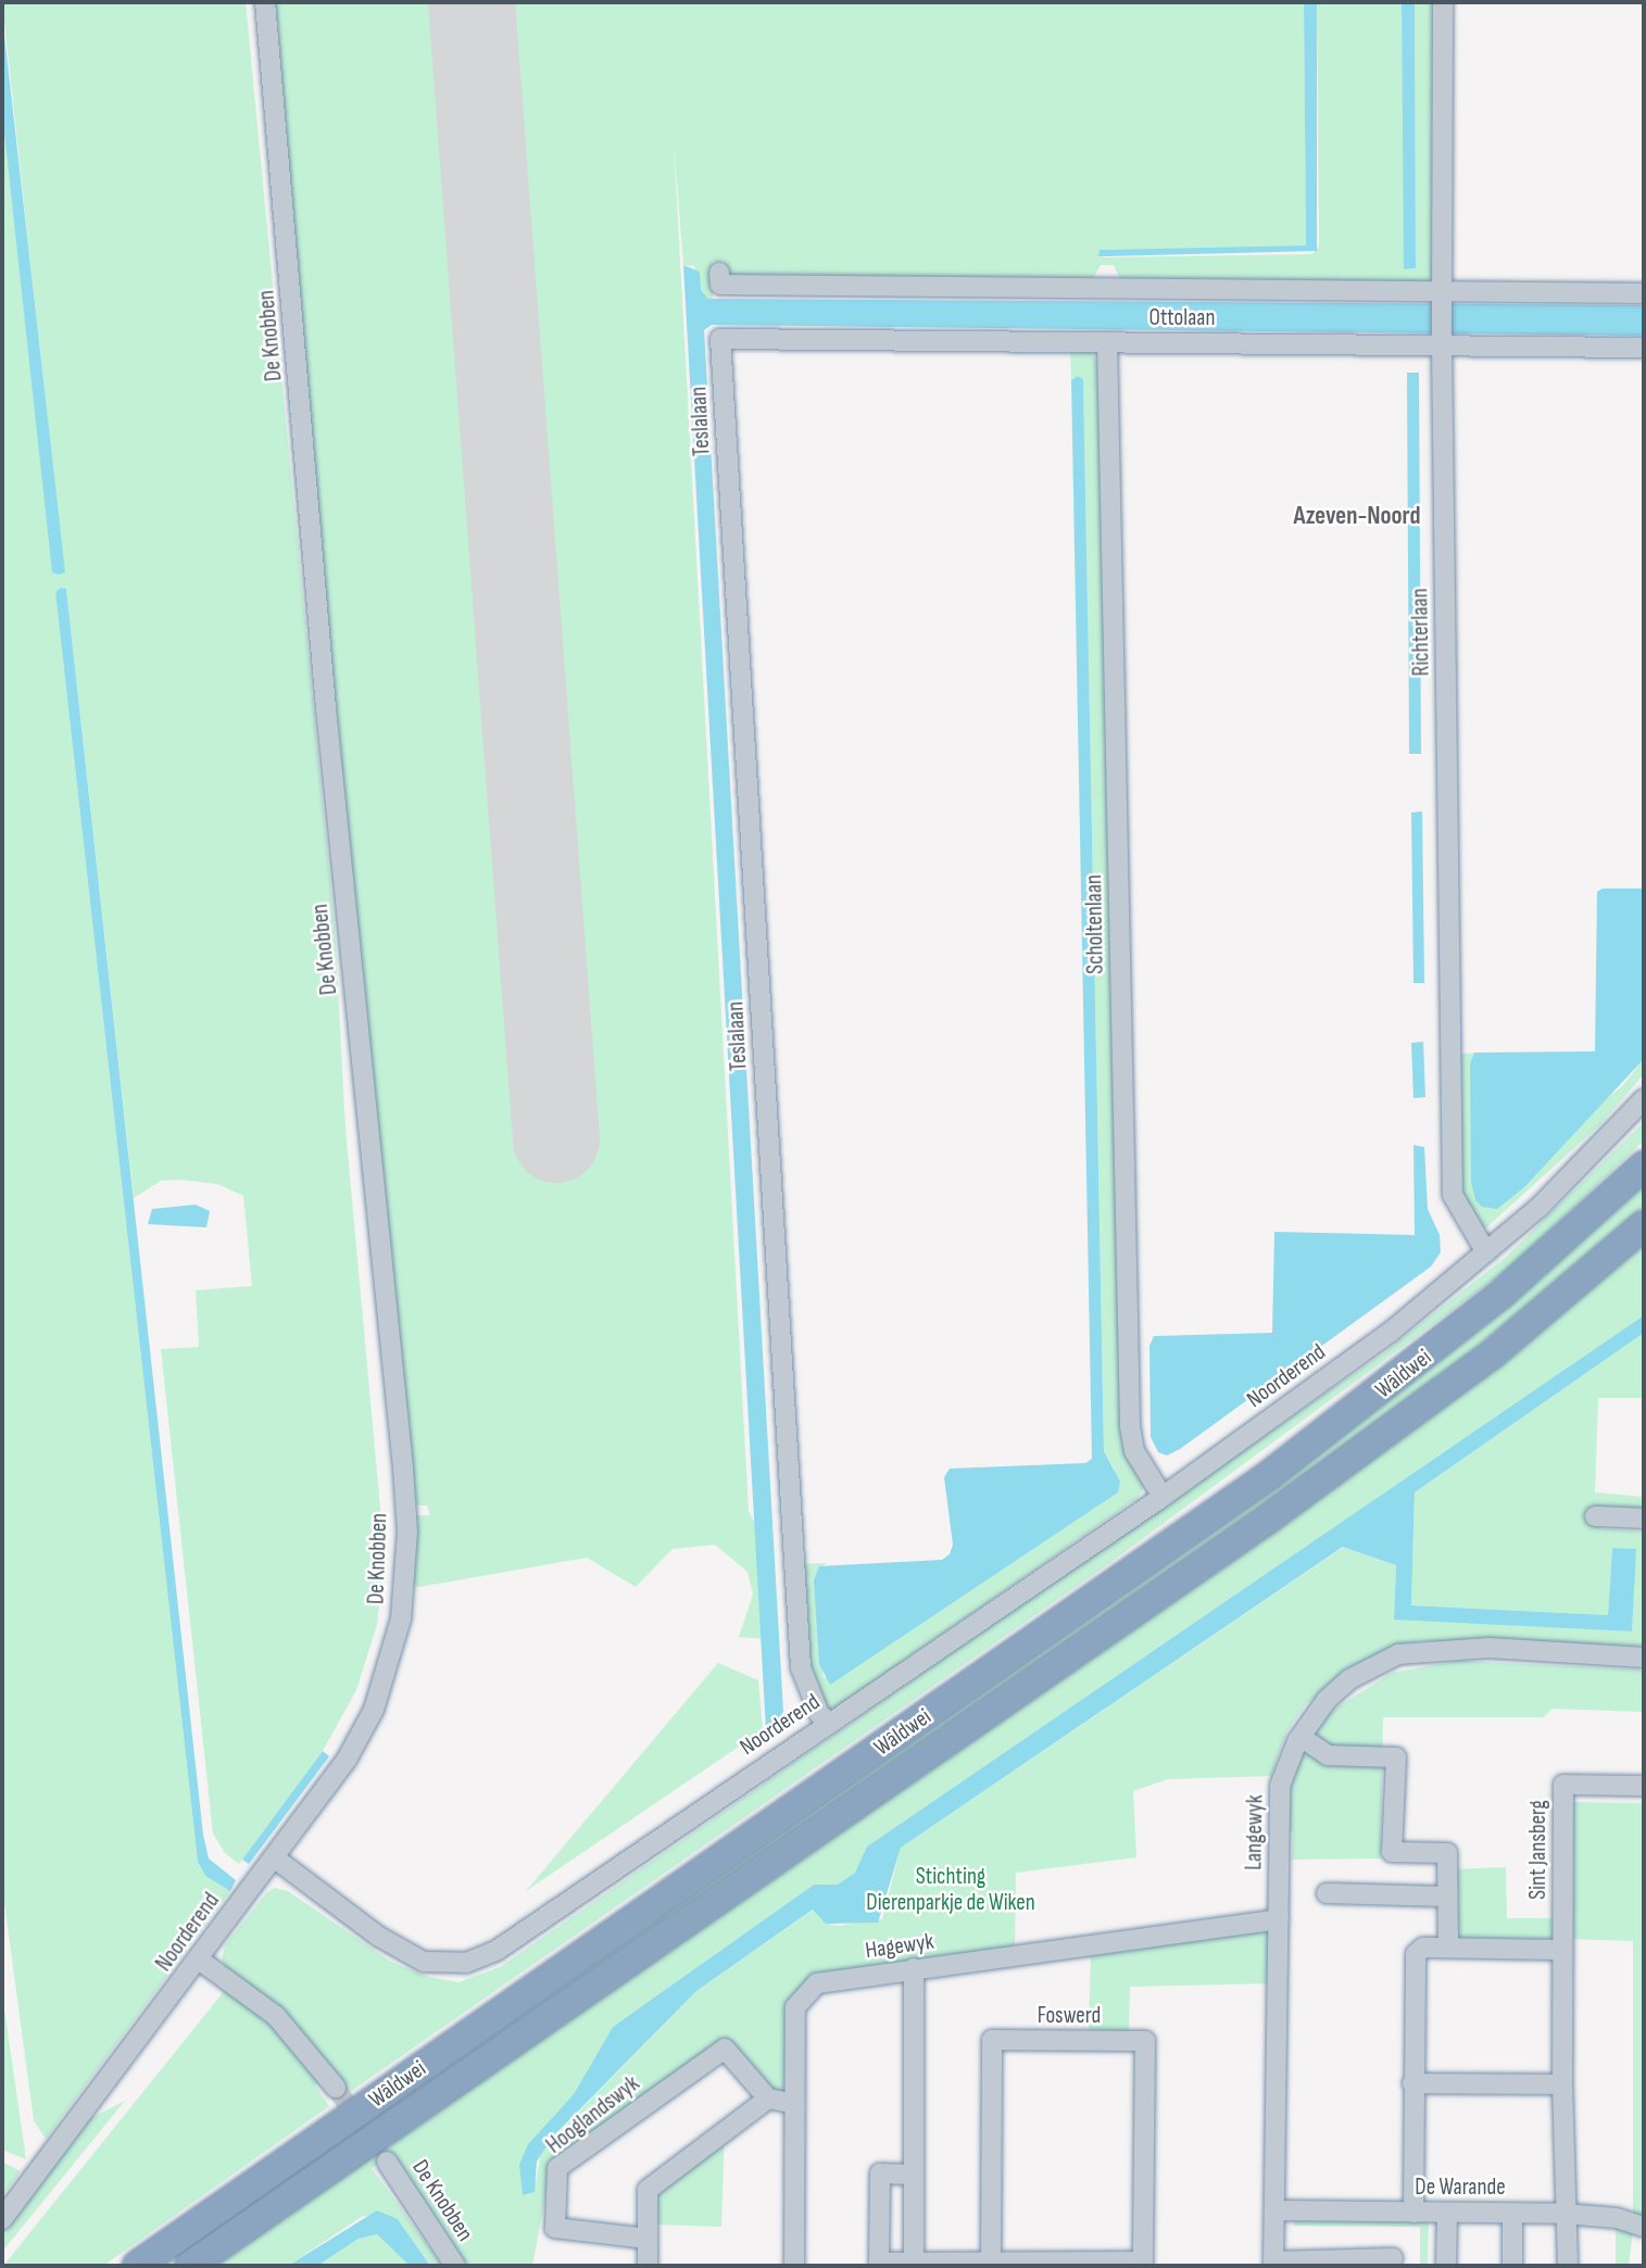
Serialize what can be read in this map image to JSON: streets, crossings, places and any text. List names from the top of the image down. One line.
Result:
{"streets":{"highway":["Wâldwei"],"street":["Ottolaan","De Knobben","Teslalaan","Richterlaan","Scholtenlaan","Noorderend","Langewyk","Sint Jansberg","Hagewyk","Foswerd","Hooglandswyk","De Warande"]},"crossings":[["Ottolaan","Teslalaan"],["Ottolaan","Richterlaan"],["Ottolaan","Scholtenlaan"],["De Knobben","Noorderend"],["Teslalaan","Noorderend"],["Richterlaan","Noorderend"],["Scholtenlaan","Noorderend"],["Langewyk","Hagewyk"],["Langewyk","De Warande"],["Sint Jansberg","De Warande"]],"districts":["Azeven-Noord"],"parks":["Stichting Dierenparkje de Wiken"]}
